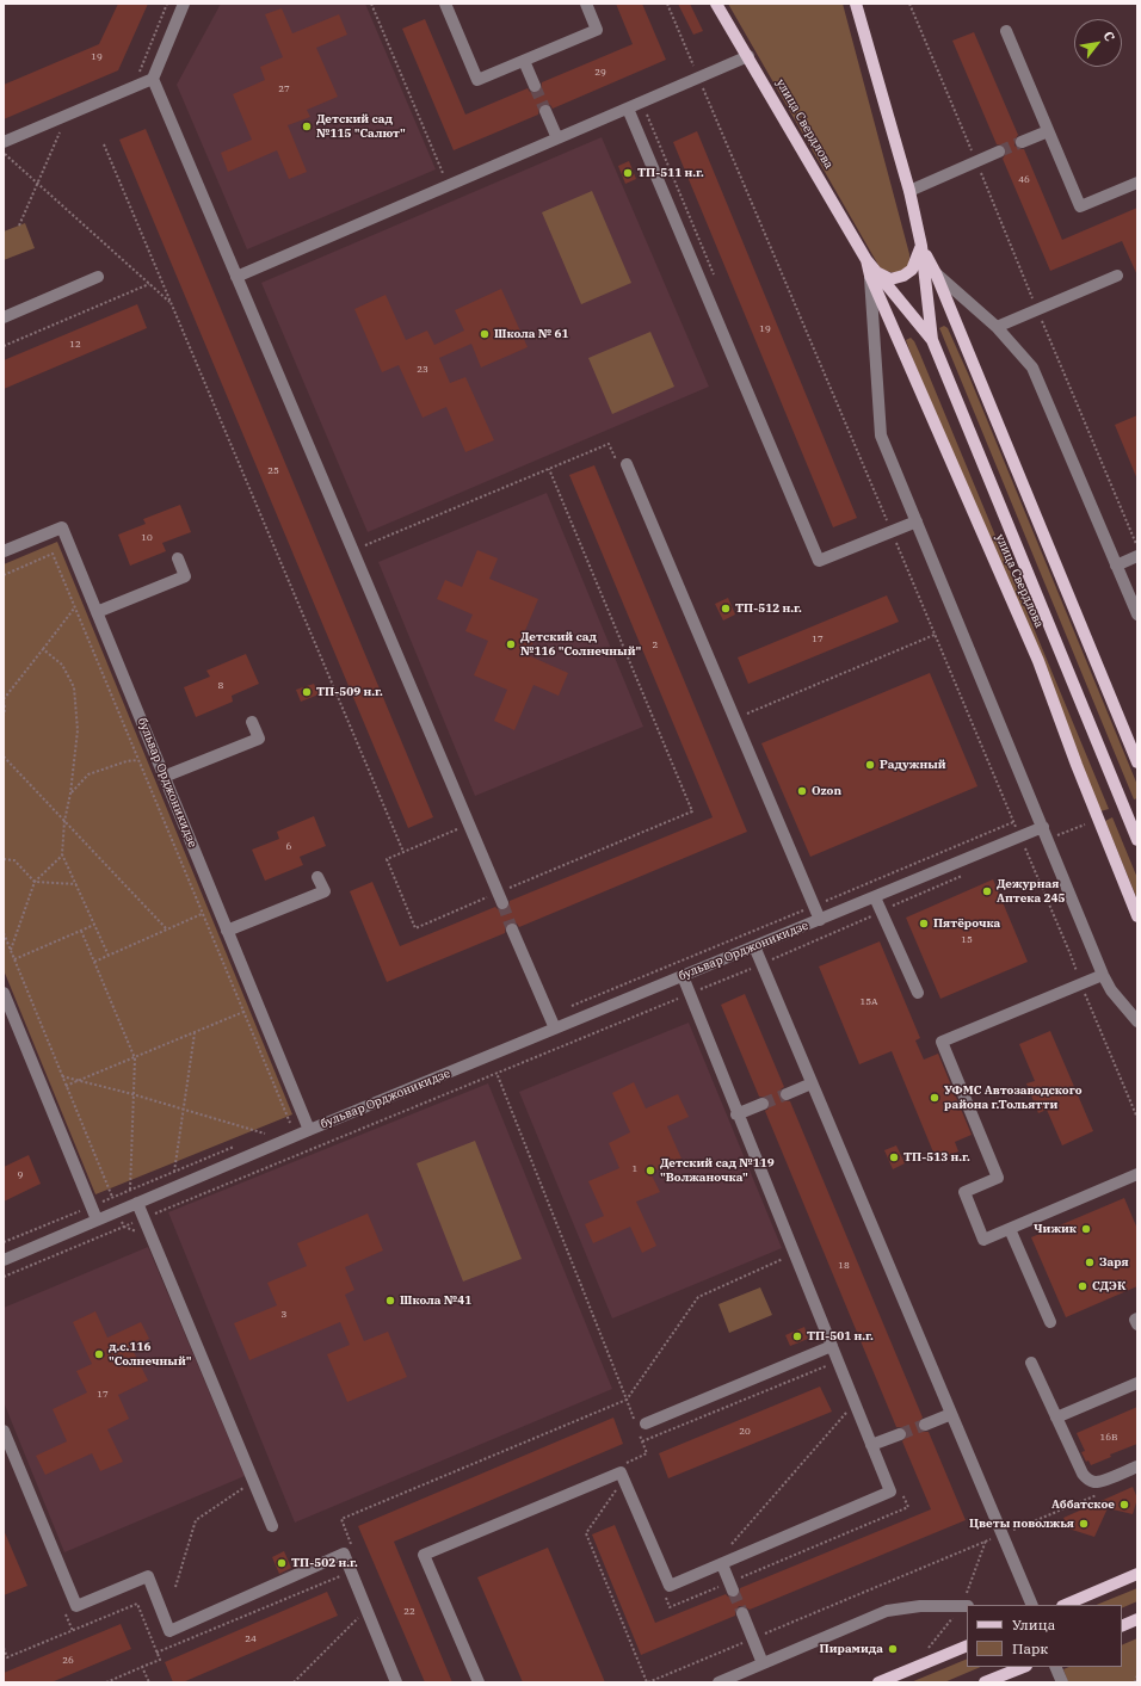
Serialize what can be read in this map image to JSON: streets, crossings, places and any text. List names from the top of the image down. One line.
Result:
{"streets":{"main road":["улица Свердлова"],"street":["бульвар Орджоникидзе"]},"places":["Детский сад №115 \"Салют\"","ТП-511 н.г.","Школа № 61","ТП-512 н.г.","Детский сад №116 \"Солнечный\"","ТП-509 н.г.","Радужный","Ozon","Дежурная Аптека 245","Пятёрочка","УФМС Автозаводского района г.Тольятти","ТП-513 н.г.","Детский сад №119 \"Волжаночка\"","Чижик","Заря","СДЭК","Школа №41","ТП-501 н.г.","д.с.116 \"Солнечный\"","Аббатское","Цветы поволжья","ТП-502 н.г.","Пирамида"],"house_numbers":["19","29","27","46","19","12","23","25","10","17","2","8","6","15","15А","1","9","18","3","17","20","16В","22","24","26"],"legend":["Улица","Парк"],"north":"top right"}
